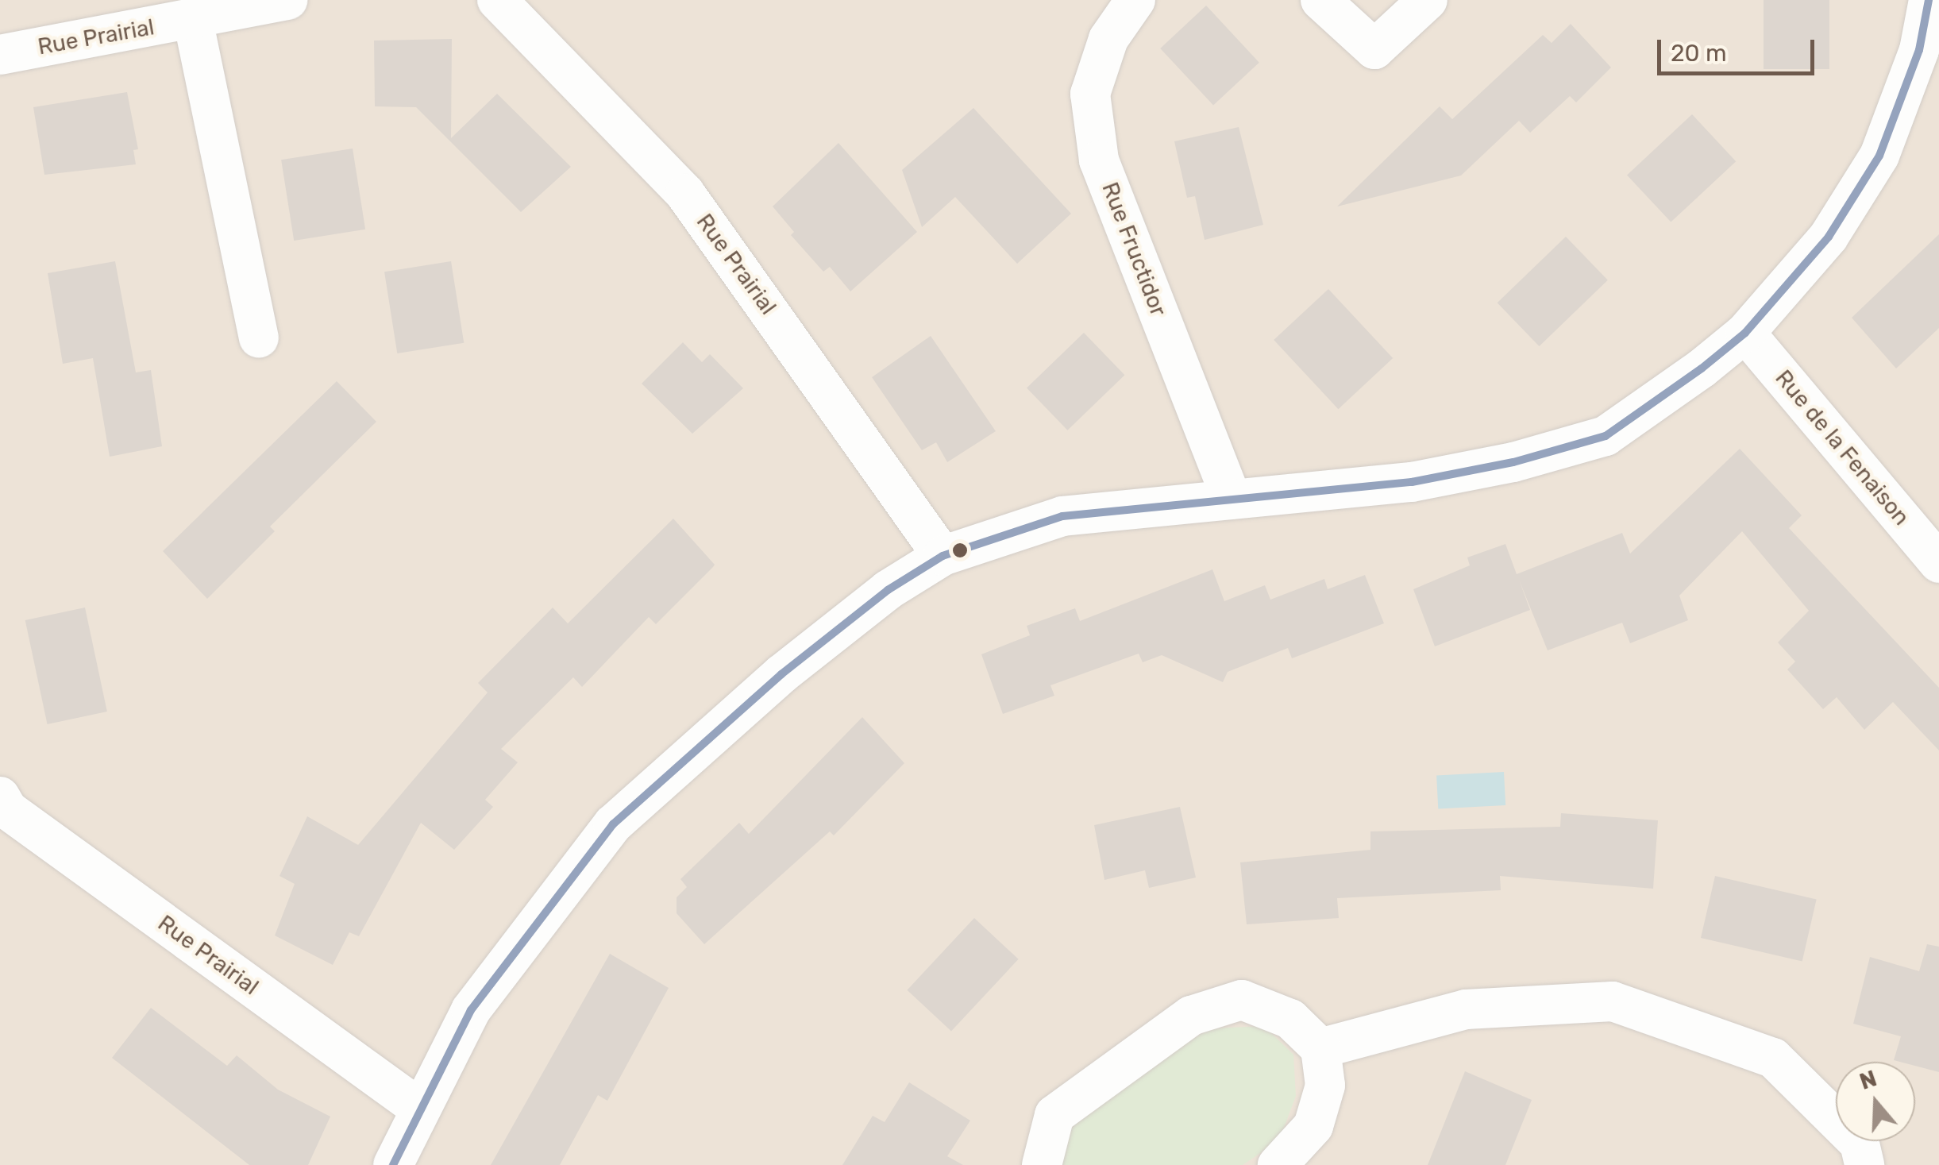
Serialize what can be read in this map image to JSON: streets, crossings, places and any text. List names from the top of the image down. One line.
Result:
{"streets":{"street":["Rue Prairial","Rue Fructidor","Rue de la Fenaison"]},"scale_bar":"20 m","north":"top"}
